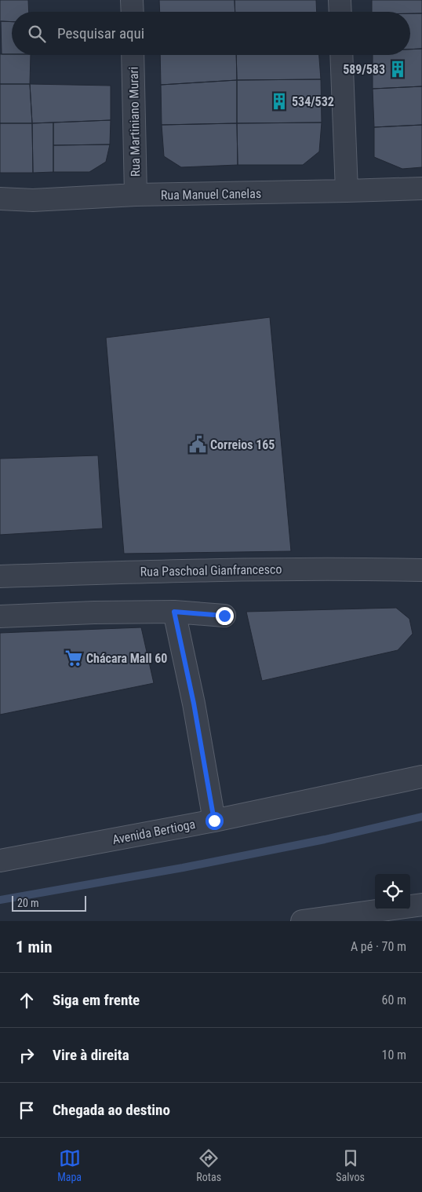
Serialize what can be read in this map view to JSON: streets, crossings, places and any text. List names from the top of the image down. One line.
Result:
{"streets":{"street":["Rua Martiniano Murari","Rua Manuel Canelas","Rua Paschoal Gianfrancesco","Avenida Bertioga"]},"crossings":[["Rua Martiniano Murari","Rua Manuel Canelas"]],"places":{"building":["589/583","534/532"],"public building":["Correios 165"],"supermarket":["Chácara Mall 60"]},"scale_bar":"20 m","page":{"search":"Pesquisar aqui","scale":"20 m","heading":["1 min","A pé · 70 m"],"list":[["Siga em frente","60 m"],["Vire à direita","10 m"],"Chegada ao destino"],"nav":["Mapa","Rotas","Salvos"]}}
